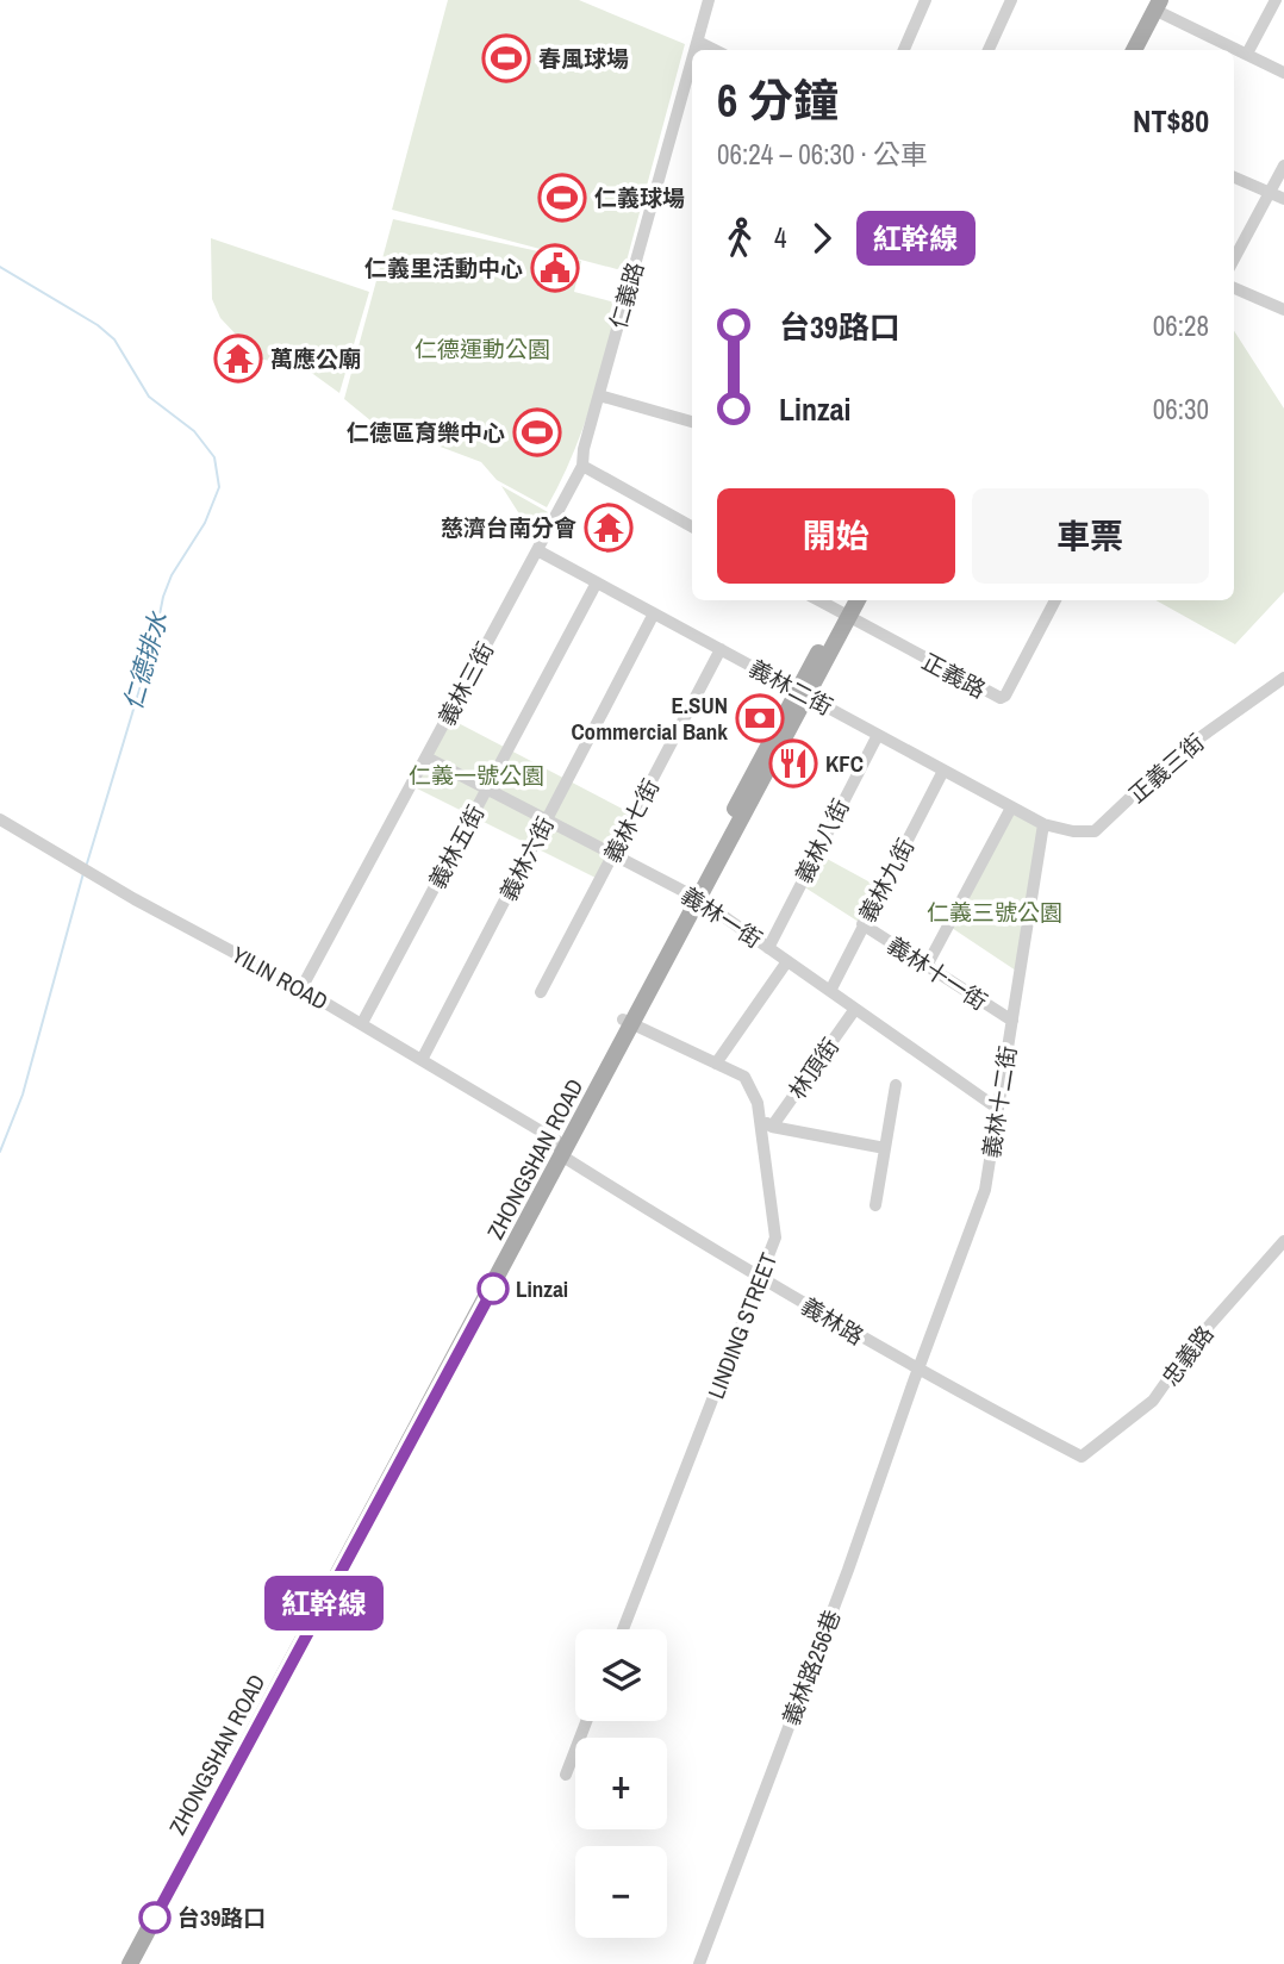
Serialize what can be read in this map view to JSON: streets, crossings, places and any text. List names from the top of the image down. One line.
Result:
{"streets":{"main road":["ZHONGSHAN ROAD"],"street":["仁義路","正義路","義林三街","義林二街","正義三街","義林七街","義林八街","義林五街","義林六街","義林九街","義林一街","義林十一街","YILIN ROAD","林頂街","義林十二街","義林路","LINDING STREET","忠義路","義林路256巷"]},"crossings":[["仁義路","義林三街"],["正義路","ZHONGSHAN ROAD"],["義林三街","義林二街"],["義林三街","義林一街"],["義林三街","YILIN ROAD"],["義林二街","正義三街"],["義林二街","義林七街"],["義林二街","義林八街"],["義林二街","義林五街"],["義林二街","義林六街"],["義林二街","義林九街"],["義林二街","義林十二街"],["義林二街","ZHONGSHAN ROAD"],["正義三街","義林十二街"],["義林七街","義林一街"],["義林八街","義林一街"],["義林五街","義林一街"],["義林五街","YILIN ROAD"],["義林六街","義林一街"],["義林六街","YILIN ROAD"],["義林九街","義林一街"],["義林九街","義林十一街"],["義林一街","林頂街"],["義林一街","義林十二街"],["義林一街","ZHONGSHAN ROAD"],["義林十一街","義林十二街"],["YILIN ROAD","ZHONGSHAN ROAD"],["YILIN ROAD","義林路"],["林頂街","LINDING STREET"],["義林十二街","義林路"],["義林十二街","義林路256巷"],["ZHONGSHAN ROAD","義林路"],["ZHONGSHAN ROAD","LINDING STREET"],["義林路","LINDING STREET"],["義林路","忠義路"],["義林路","義林路256巷"]],"water":["仁德排水"],"parks":["仁德運動公園","仁義一號公園","仁義三號公園"],"places":{"sports":["春風球場","仁義球場","仁德區育樂中心"],"public building":["仁義里活動中心"],"temple":["萬應公廟","慈濟台南分會"],"bank":["E.SUN Commercial Bank"],"restaurant":["KFC"],"other":["Linzai","台39路口"]},"lines":["bus line 紅幹線"],"page":{"on_map":"紅幹線","heading":["6 分鐘","06:24 – 06:30 · 公車","NT$80"],"legs":["4","紅幹線"],"list":[{"name":"台39路口","value":"06:28"},{"name":"Linzai","value":"06:30"}],"buttons":["開始","車票"],"map_buttons":["+","−"]}}
